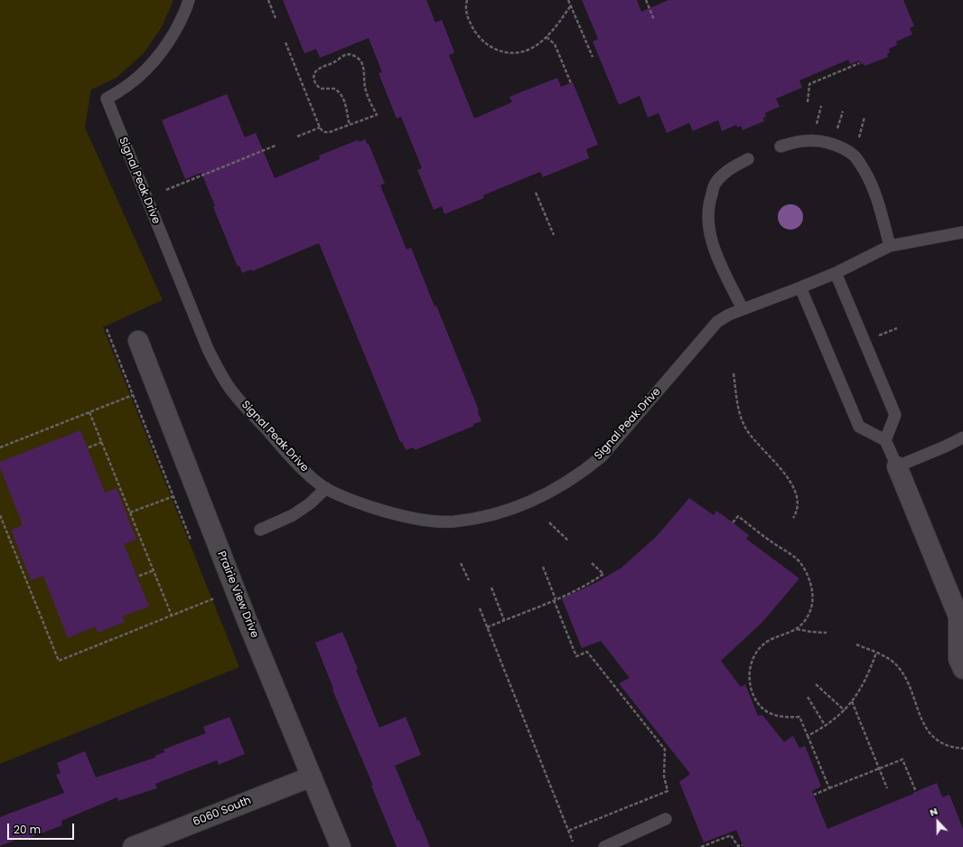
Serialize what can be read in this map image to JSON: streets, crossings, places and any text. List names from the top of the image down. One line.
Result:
{"streets":{"street":["Prairie View Drive","6060 South"],"lane":["Signal Peak Drive"]},"crossings":[["Prairie View Drive","6060 South"]],"scale_bar":"20 m","north":"top"}
